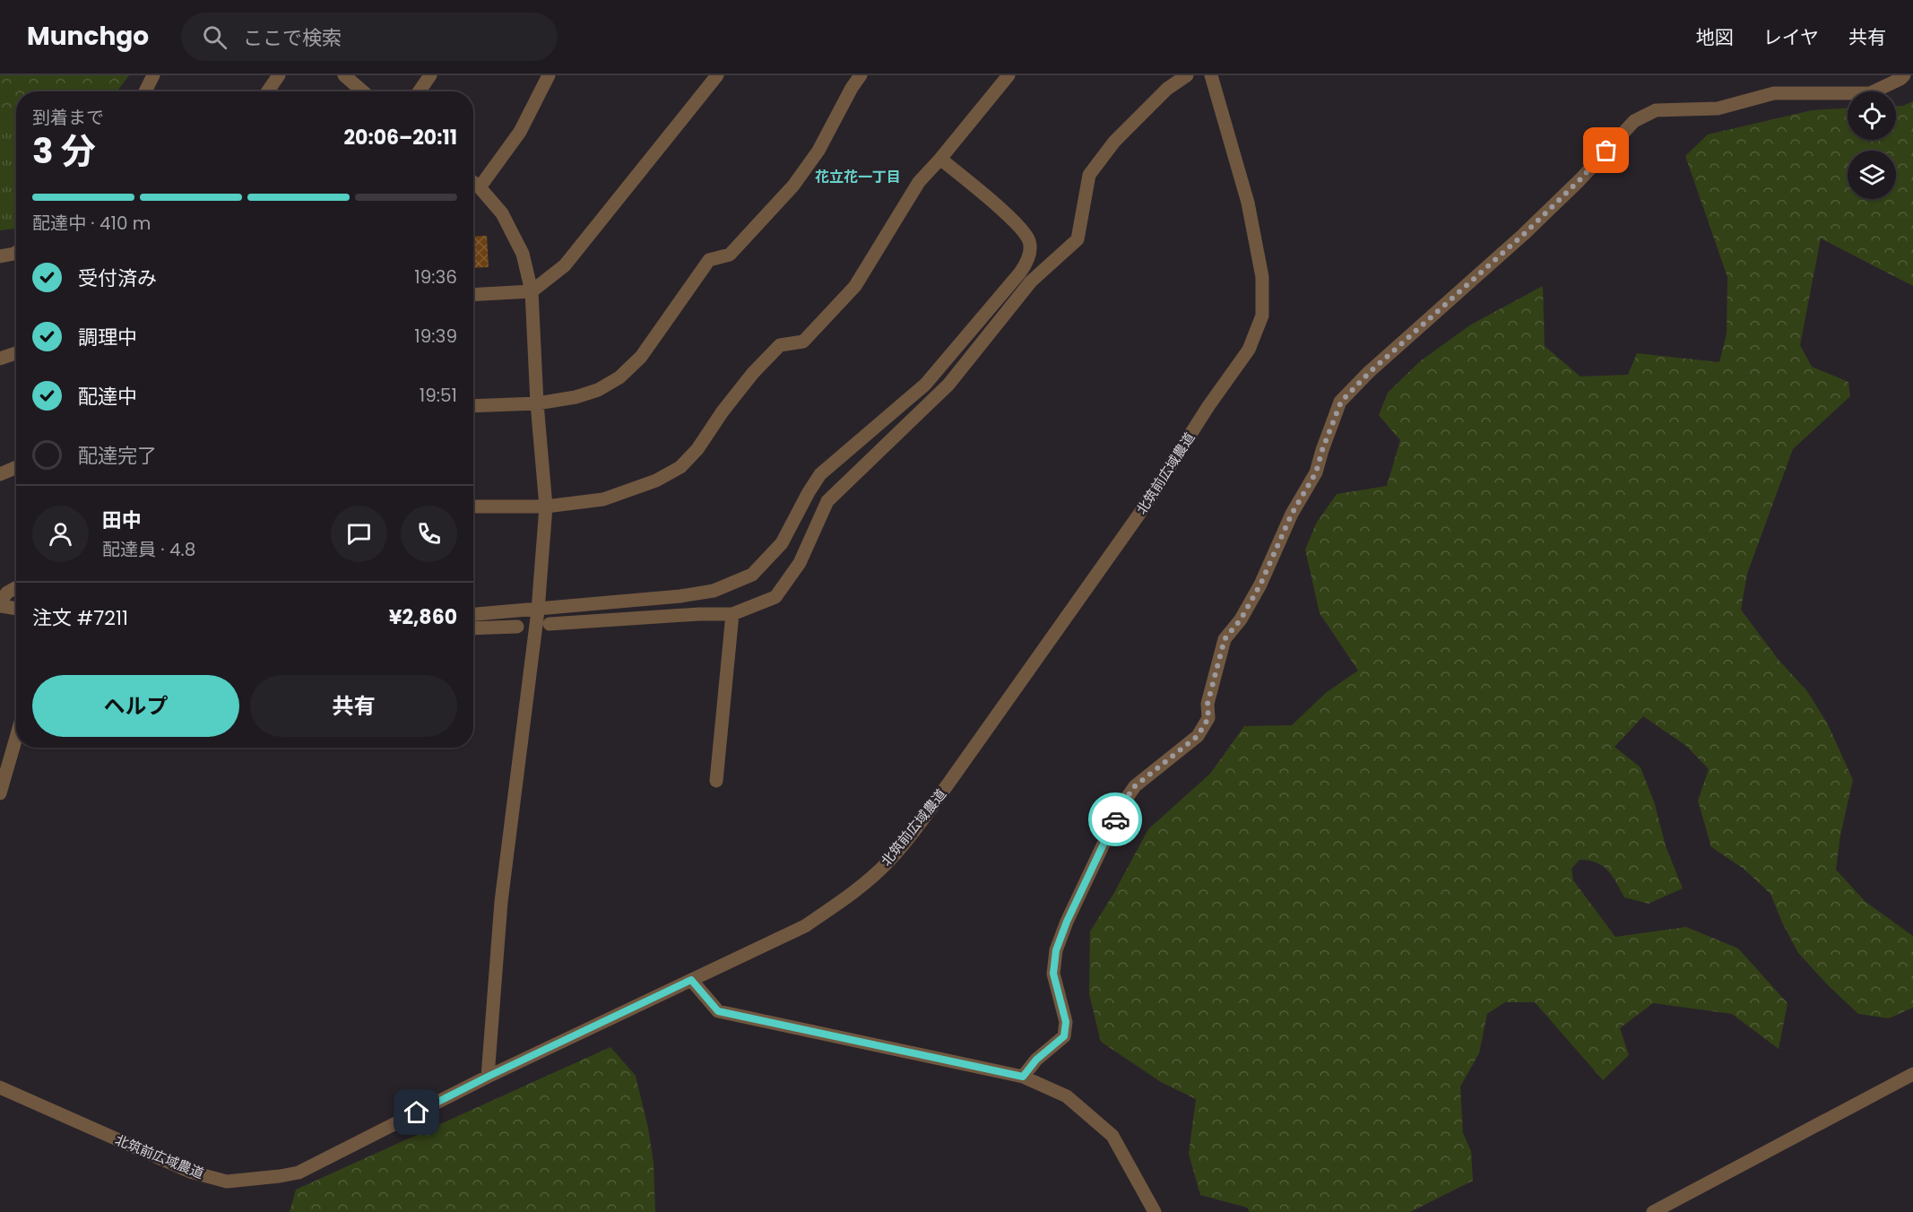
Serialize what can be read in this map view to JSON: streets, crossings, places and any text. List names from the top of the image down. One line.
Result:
{"streets":{"street":["北筑前広域農道"]},"districts":["花立花一丁目"],"page":{"header":"Munchgo","search":"ここで検索","nav":["地図","レイヤ","共有"],"heading":["3 分","到着まで","20:06–20:11"],"panel":["田中","配達員 · 4.8","注文 #7211","¥2,860"],"bar":"配達中 · 410 m","list":[["受付済み","19:36"],["調理中","19:39"],["配達中","19:51"],"配達完了"],"buttons":["ヘルプ","共有"]}}
